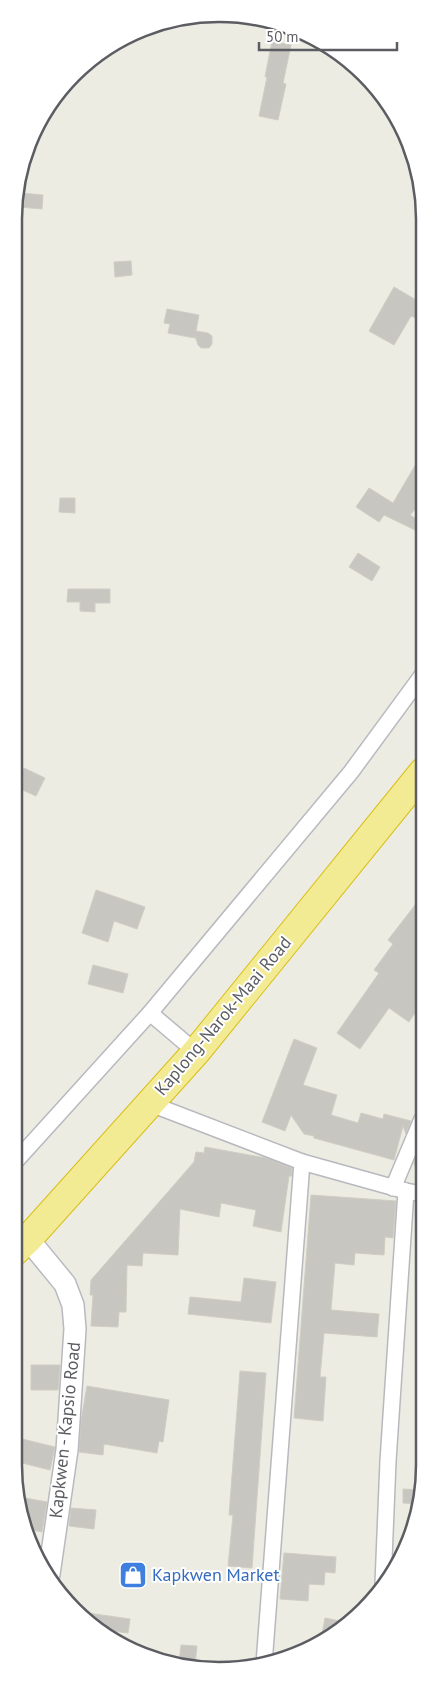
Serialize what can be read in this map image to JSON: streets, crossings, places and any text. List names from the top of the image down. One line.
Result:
{"streets":{"highway":["Kaplong-Narok-Maai Road"],"street":["Kapkwen - Kapsio Road"]},"places":{"shop":["Kapkwen Market"]},"scale_bar":"50 m"}
